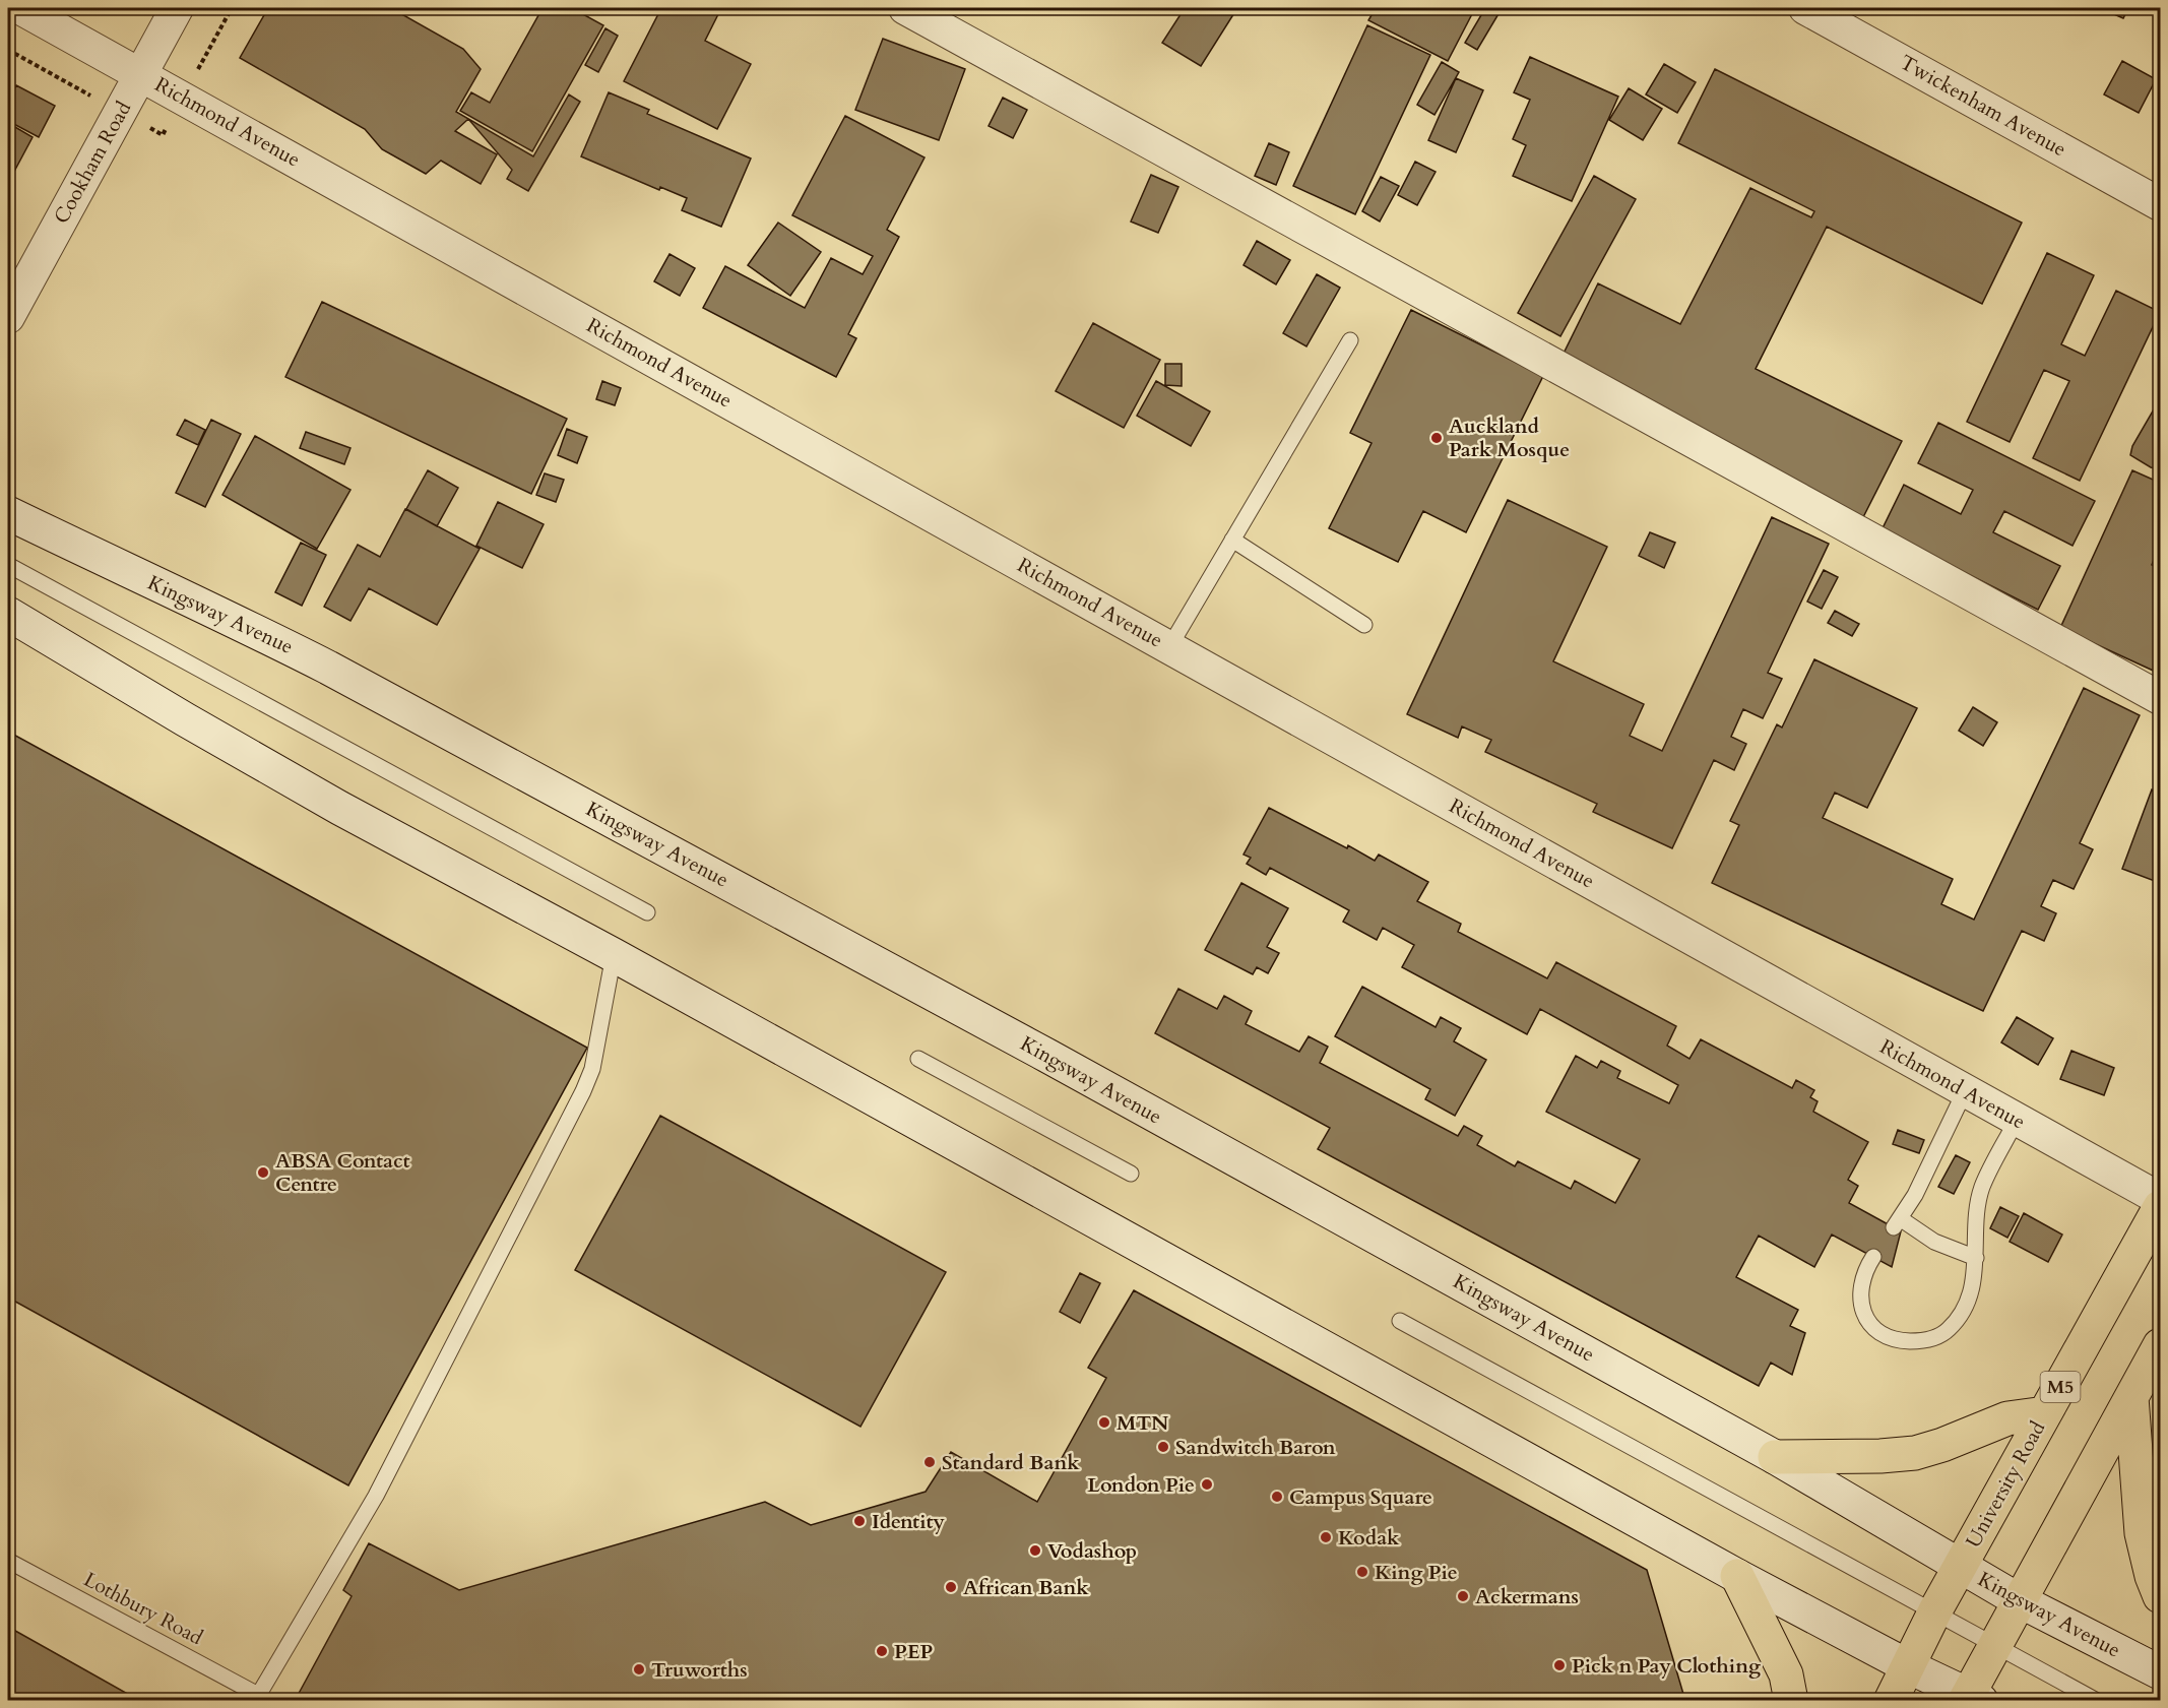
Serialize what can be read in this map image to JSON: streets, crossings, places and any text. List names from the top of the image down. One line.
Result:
{"streets":{"main road":["Kingsway Avenue","M5","University Road"],"street":["Twickenham Avenue","Richmond Avenue","Cookham Road"],"lane":["Lothbury Road"]},"crossings":[["Richmond Avenue","Cookham Road"],["Kingsway Avenue","University Road"]],"places":["Auckland Park Mosque","ABSA Contact Centre","MTN","Sandwitch Baron","Standard Bank","London Pie","Campus Square","Identity","Kodak","Vodashop","King Pie","African Bank","Ackermans","PEP","Pick n Pay Clothing","Truworths"]}
